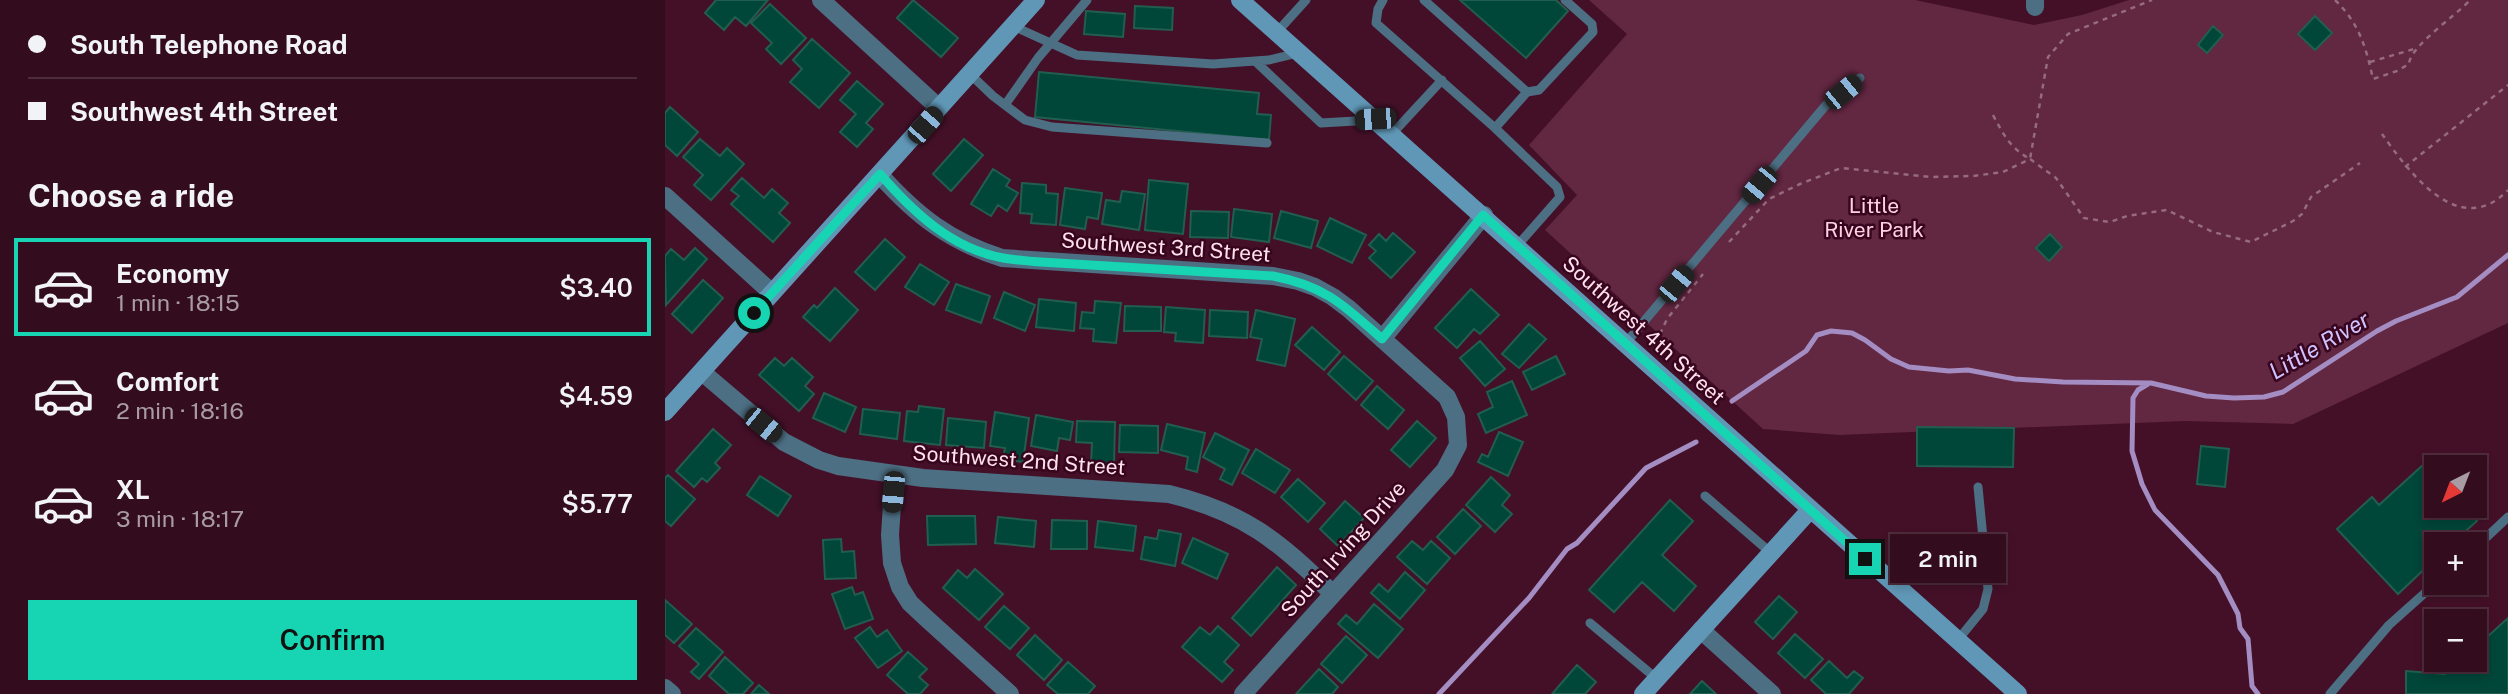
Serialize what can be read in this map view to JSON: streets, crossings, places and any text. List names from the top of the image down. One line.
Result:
{"streets":{"main road":["Southwest 4th Street"],"street":["Southwest 3rd Street","Southwest 2nd Street","South Irving Drive"]},"crossings":[["Southwest 3rd Street","South Irving Drive"],["Southwest 2nd Street","South Irving Drive"]],"water":["Little River"],"parks":["Little River Park"],"north":"bottom left","page":{"banner":["South Telephone Road","Southwest 4th Street"],"heading":"Choose a ride","list":[{"name":"Economy","note":"1 min · 18:15","value":"$3.40"},{"name":"Comfort","note":"2 min · 18:16","value":"$4.59"},{"name":"XL","note":"3 min · 18:17","value":"$5.77"}],"map_buttons":["+","−"],"bubble":"2 min","buttons":"Confirm"}}
